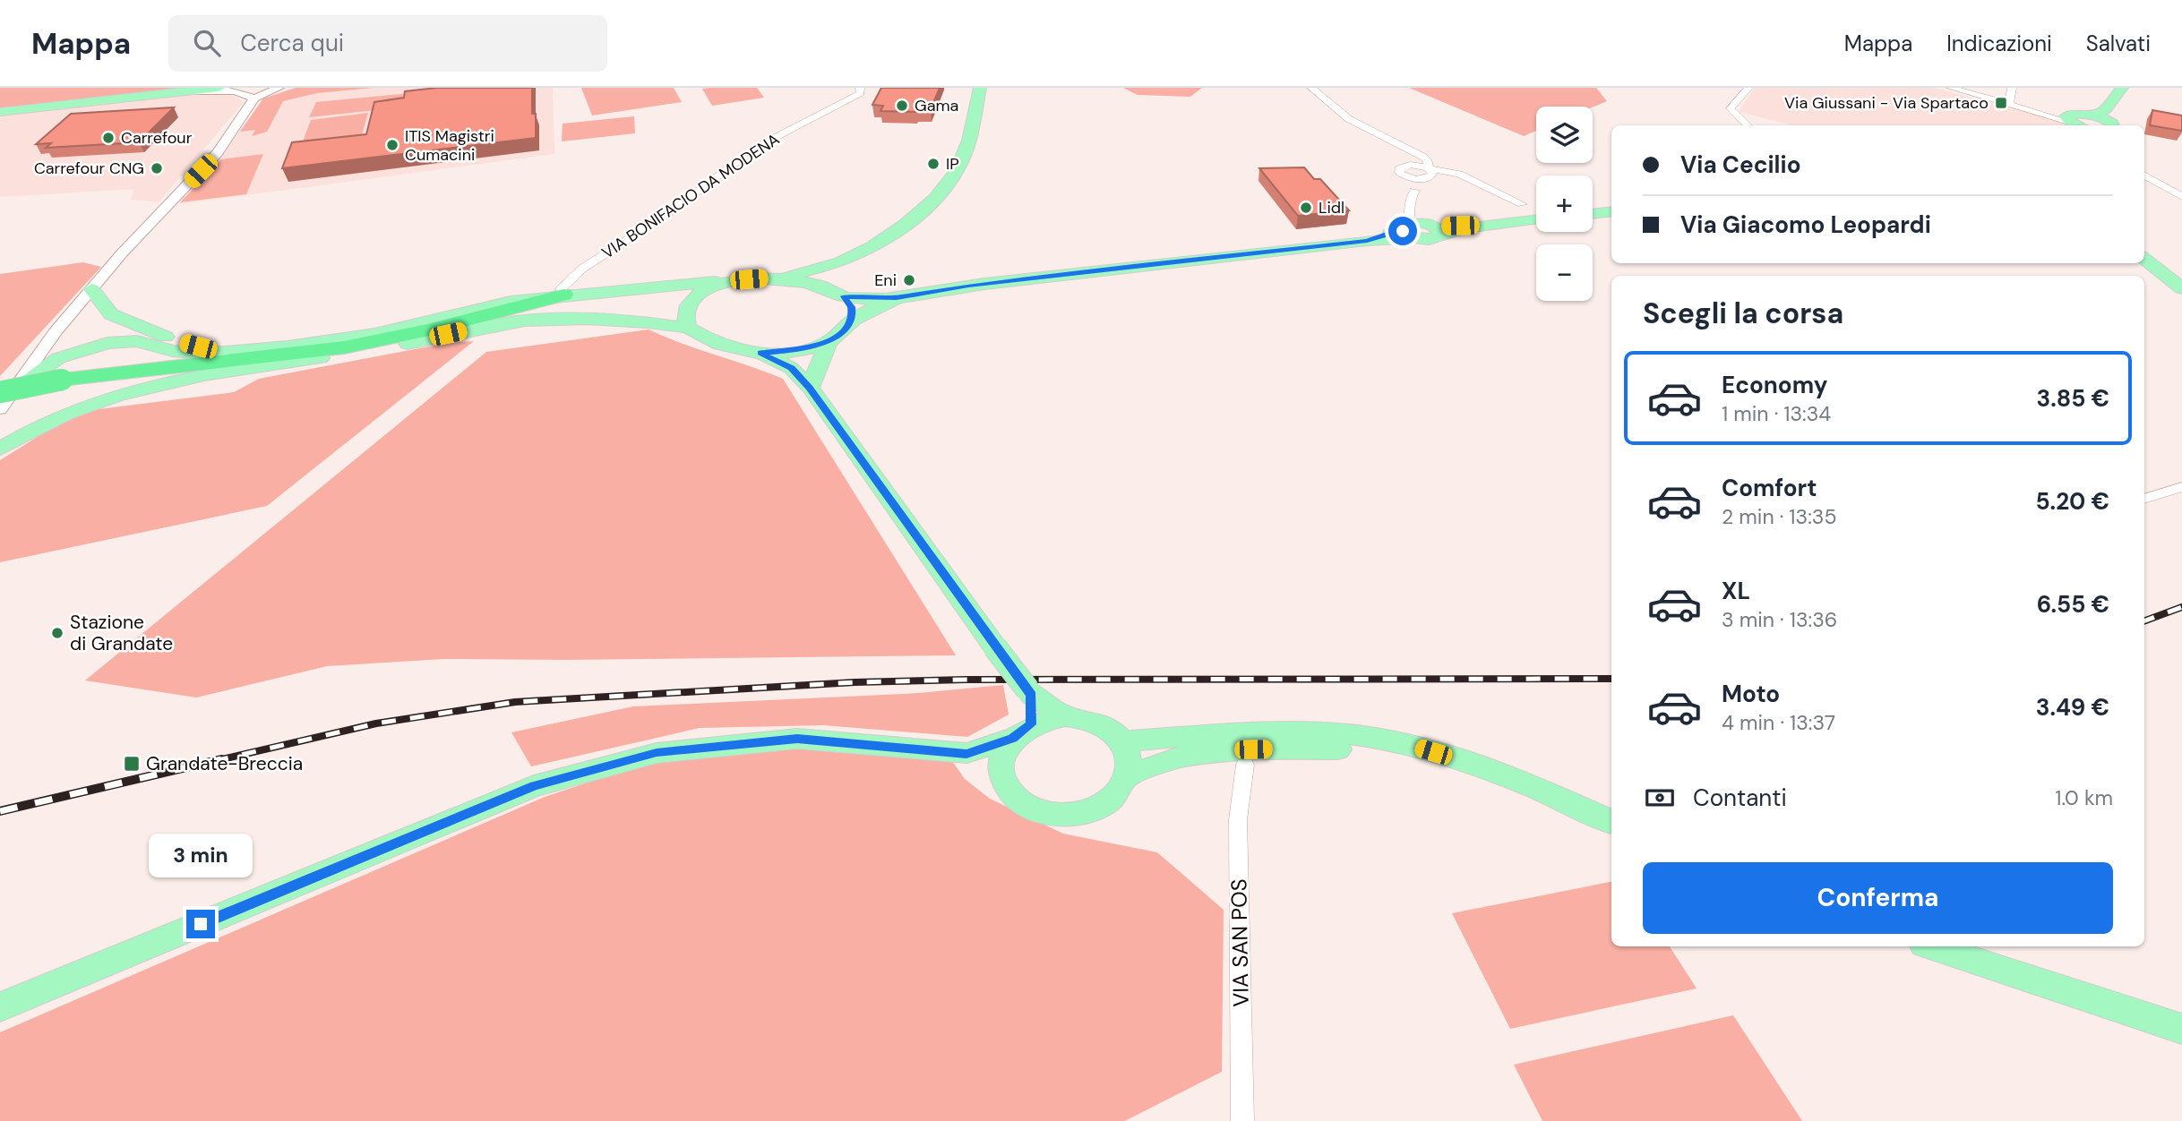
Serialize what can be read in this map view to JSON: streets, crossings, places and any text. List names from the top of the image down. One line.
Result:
{"streets":{"street":["VIA BONIFACIO DA MODENA","VIA SAN POS"]},"places":{"transit":["Via Giussani - Via Spartaco","Grandate-Breccia"],"other":["Gama","Carrefour","ITIS Magistri Cumacini","IP","Carrefour CNG","Lidl","Eni","Stazione di Grandate"]},"page":{"header":"Mappa","search":"Cerca qui","nav":["Mappa","Indicazioni","Salvati"],"map_buttons":["+","−"],"banner":["Via Cecilio","Via Giacomo Leopardi"],"heading":"Scegli la corsa","list":[{"name":"Economy","note":"1 min · 13:34","value":"3.85 €"},{"name":"Comfort","note":"2 min · 13:35","value":"5.20 €"},{"name":"XL","note":"3 min · 13:36","value":"6.55 €"},{"name":"Moto","note":"4 min · 13:37","value":"3.49 €"}],"pay":["Contanti","1.0 km"],"bubble":"3 min","buttons":"Conferma"}}
